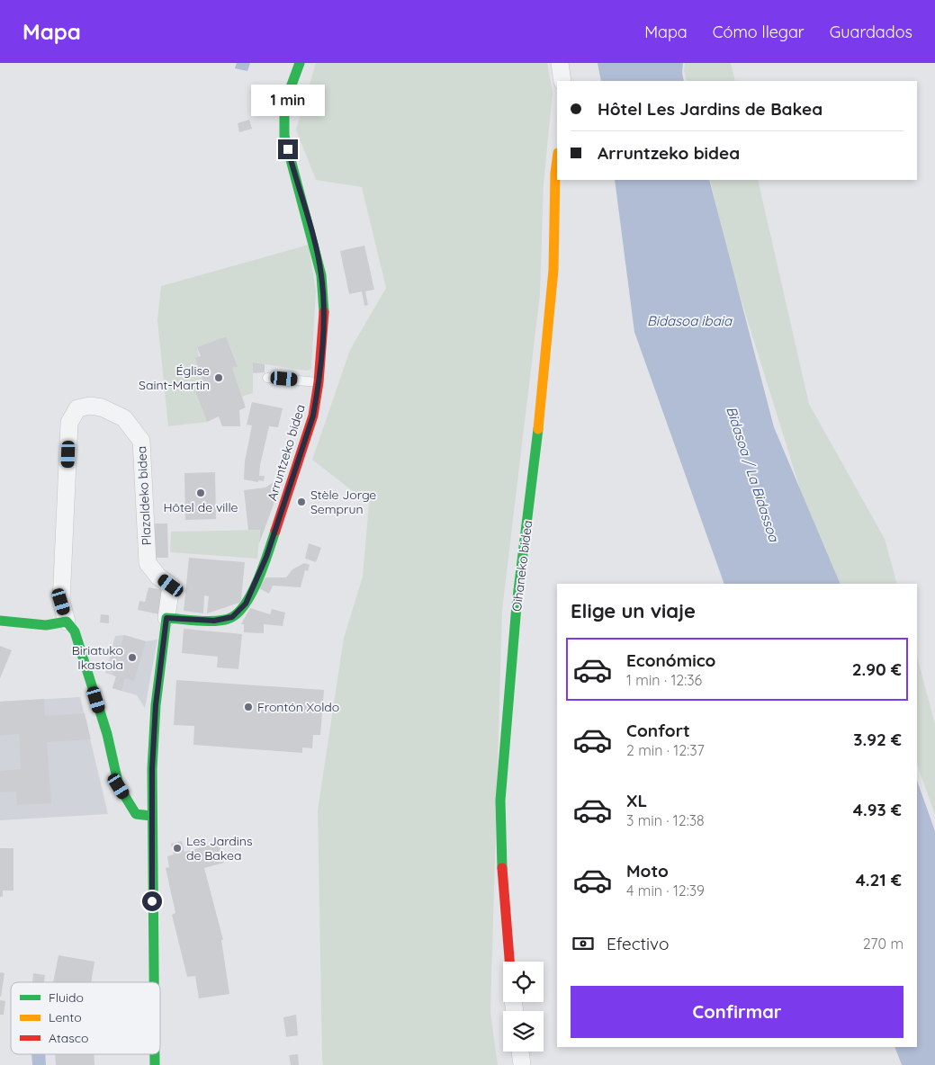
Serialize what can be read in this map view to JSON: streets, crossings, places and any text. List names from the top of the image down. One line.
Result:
{"streets":{"street":["Arruntzeko bidea","Plazaldeko bidea","Oihaneko bidea"]},"crossings":[["Arruntzeko bidea","Plazaldeko bidea"]],"water":["Bidasoa ibaia","Bidasoa / La Bidassoa"],"places":["Église Saint-Martin","Hôtel de ville","Stèle Jorge Semprun","Biriatuko Ikastola","Frontón Xoldo","Les Jardins de Bakea"],"legend":["Fluido","Lento","Atasco"],"page":{"header":"Mapa","nav":["Mapa","Cómo llegar","Guardados"],"banner":["Hôtel Les Jardins de Bakea","Arruntzeko bidea"],"bubble":"1 min","heading":"Elige un viaje","list":[{"name":"Económico","note":"1 min · 12:36","value":"2.90 €"},{"name":"Confort","note":"2 min · 12:37","value":"3.92 €"},{"name":"XL","note":"3 min · 12:38","value":"4.93 €"},{"name":"Moto","note":"4 min · 12:39","value":"4.21 €"}],"pay":["Efectivo","270 m"],"buttons":"Confirmar"}}
